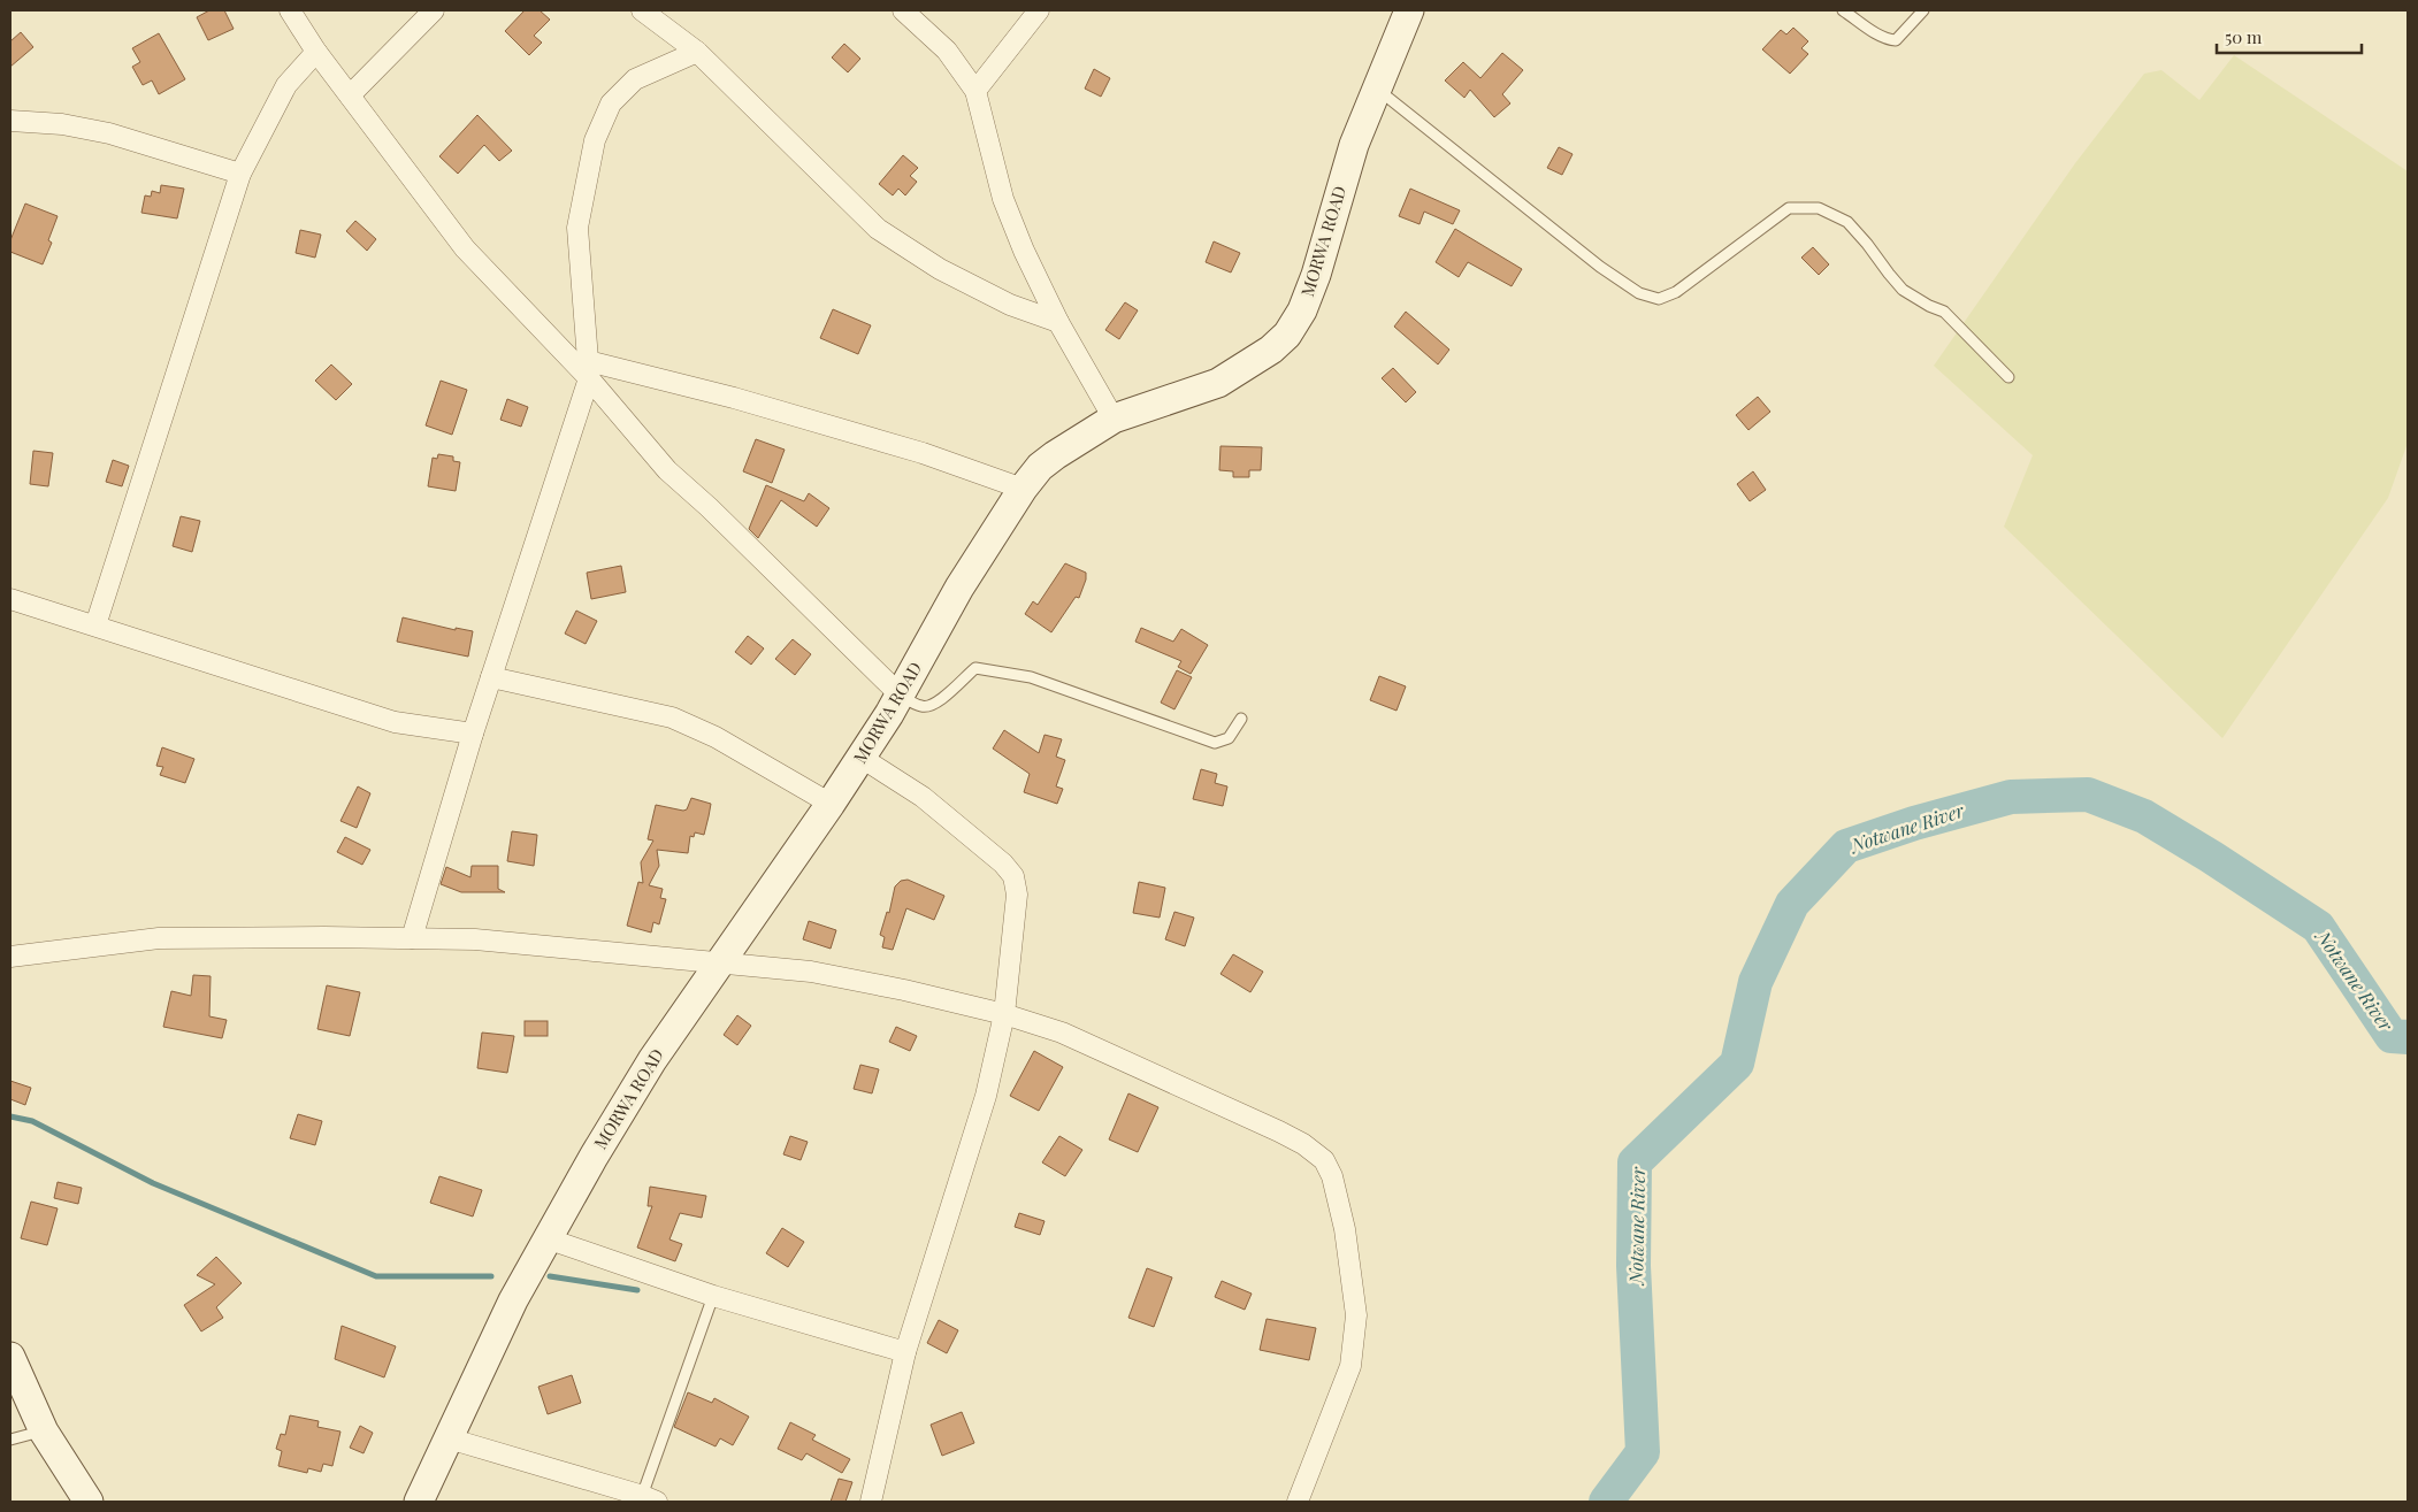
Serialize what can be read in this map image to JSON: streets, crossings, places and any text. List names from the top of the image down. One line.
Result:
{"streets":{"main road":["MORWA ROAD"]},"water":["Notwane River"],"scale_bar":"50 m"}
